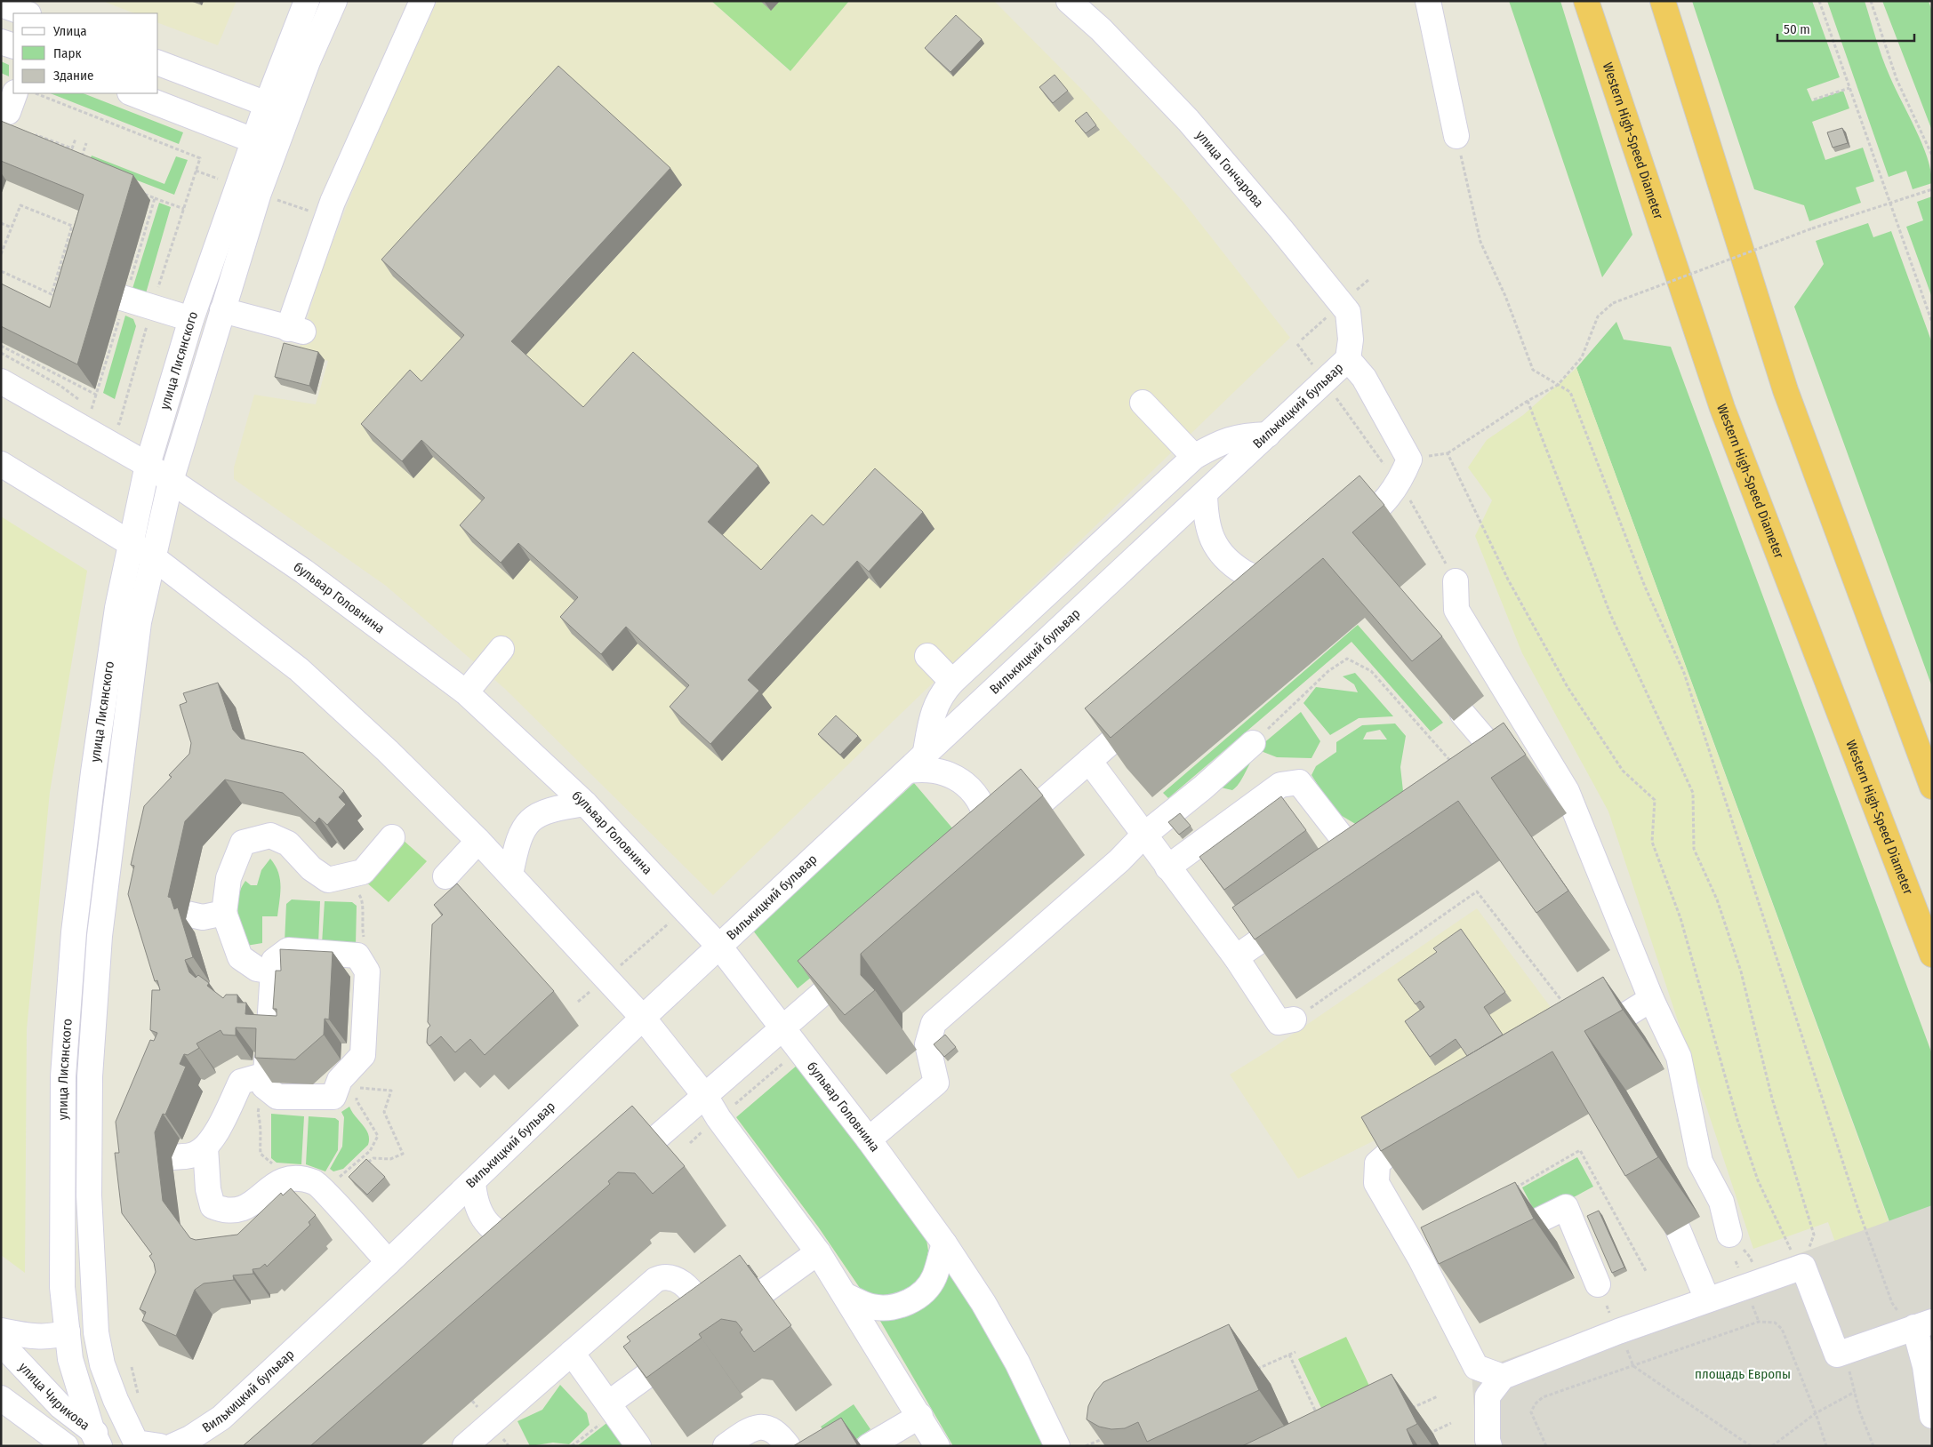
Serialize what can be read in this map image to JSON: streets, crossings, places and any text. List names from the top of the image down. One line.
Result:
{"streets":{"highway":["Western High-Speed Diameter"],"street":["улица Гончарова","улица Лисянского","Вилькицкий бульвар","бульвар Головнина","улица Чирикова"]},"crossings":[["улица Гончарова","Вилькицкий бульвар"],["улица Лисянского","бульвар Головнина"],["улица Лисянского","улица Чирикова"],["Вилькицкий бульвар","бульвар Головнина"]],"parks":["площадь Европы"],"legend":["Улица","Парк","Здание"],"scale_bar":"50 m"}
